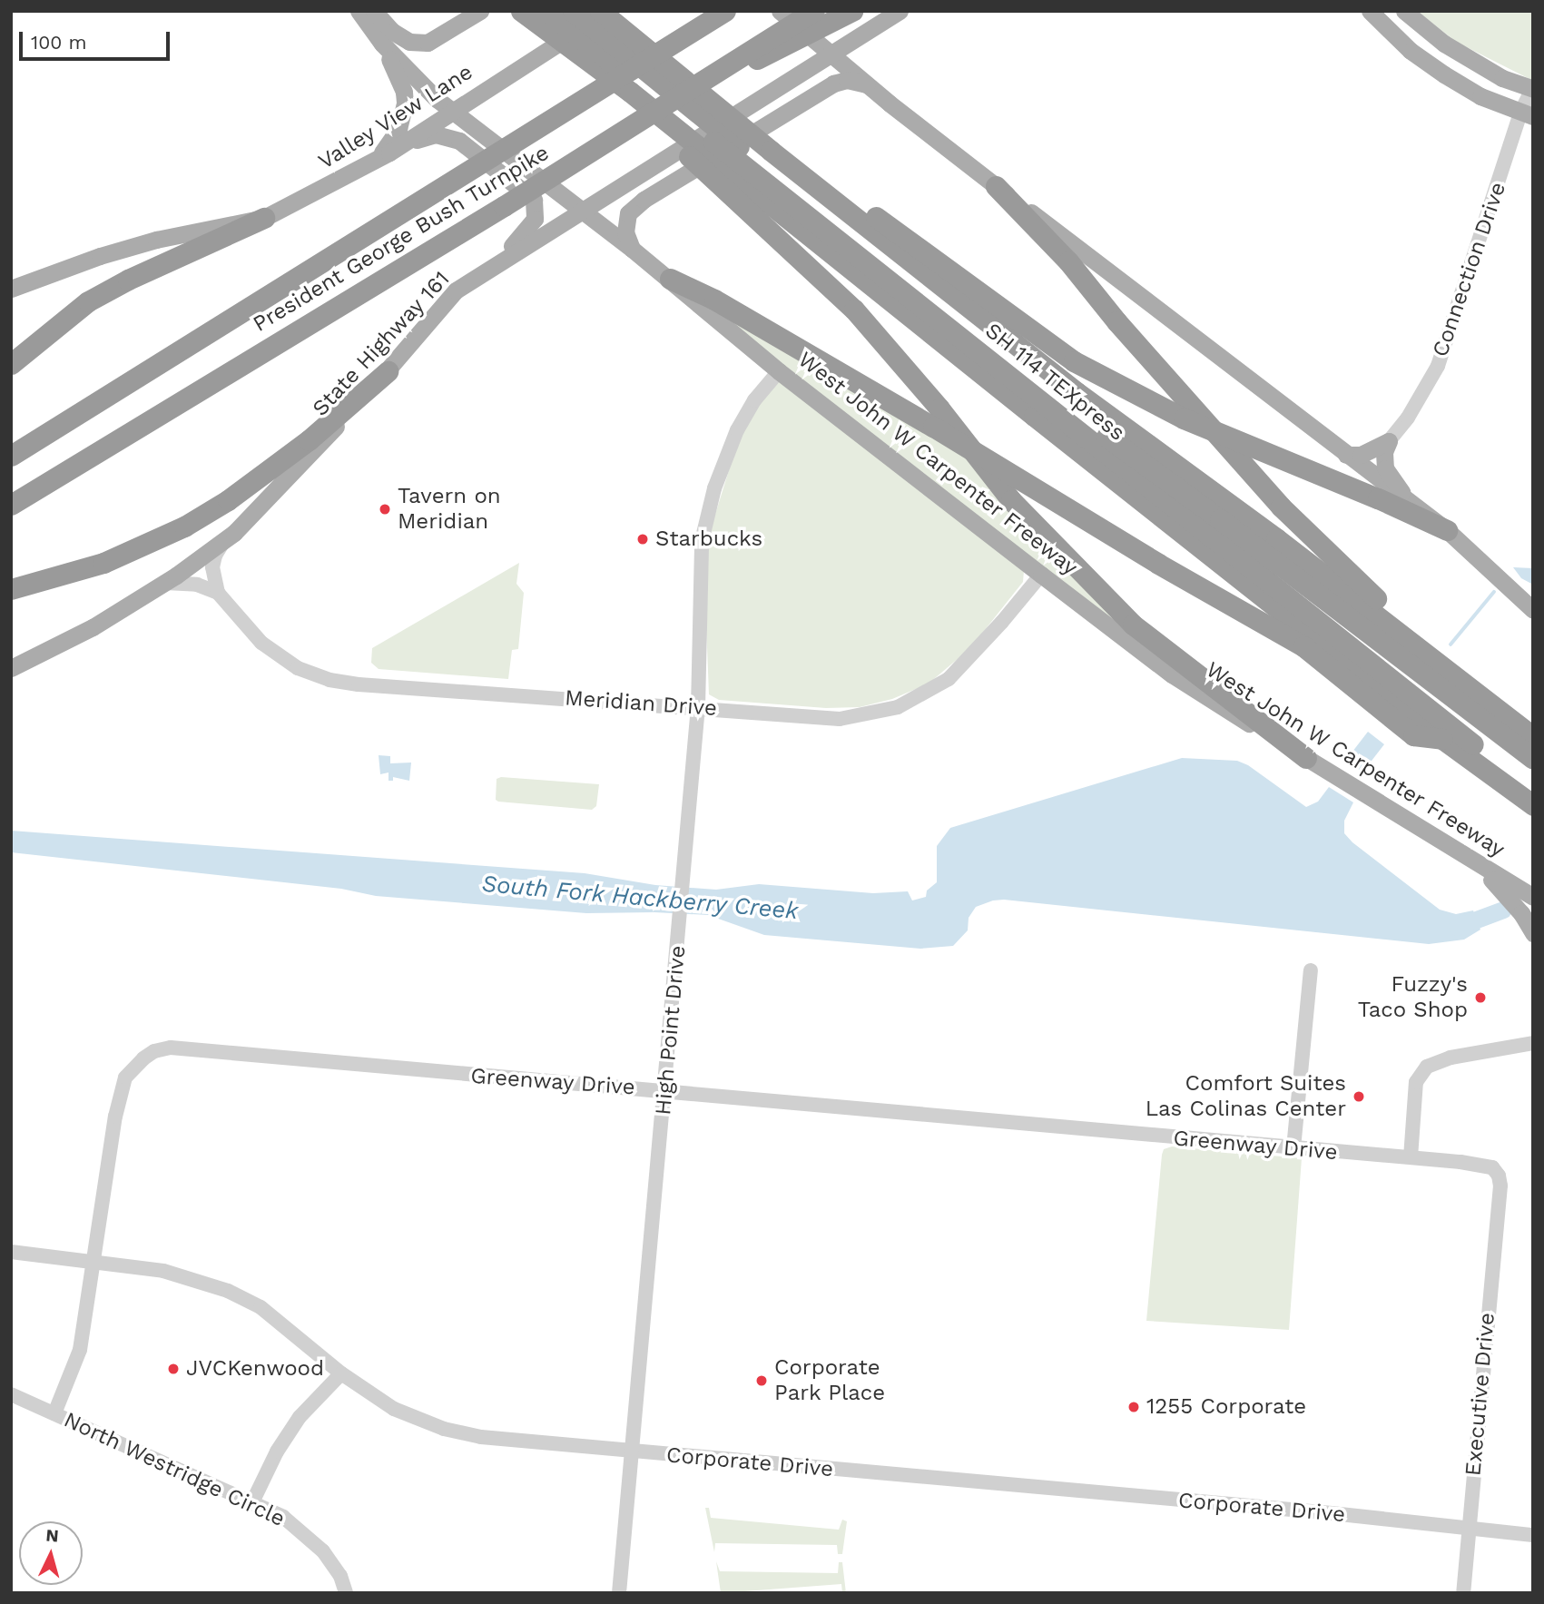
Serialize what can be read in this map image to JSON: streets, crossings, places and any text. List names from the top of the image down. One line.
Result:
{"streets":{"highway":["President George Bush Turnpike","SH 114 TEXpress"],"main road":["Valley View Lane","State Highway 161","West John W Carpenter Freeway"],"street":["Connection Drive","Meridian Drive","High Point Drive","Greenway Drive","Executive Drive","Corporate Drive","North Westridge Circle"]},"crossings":[["Valley View Lane","West John W Carpenter Freeway"],["State Highway 161","West John W Carpenter Freeway"],["West John W Carpenter Freeway","Meridian Drive"],["West John W Carpenter Freeway","High Point Drive"],["Meridian Drive","High Point Drive"],["High Point Drive","Greenway Drive"],["High Point Drive","Corporate Drive"],["Greenway Drive","Executive Drive"],["Greenway Drive","Corporate Drive"],["Greenway Drive","North Westridge Circle"],["Executive Drive","Corporate Drive"]],"water":["South Fork Hackberry Creek"],"places":["Tavern on Meridian","Starbucks","Fuzzy's Taco Shop","Comfort Suites Las Colinas Center","JVCKenwood","Corporate Park Place","1255 Corporate"],"scale_bar":"100 m","north":"top"}
